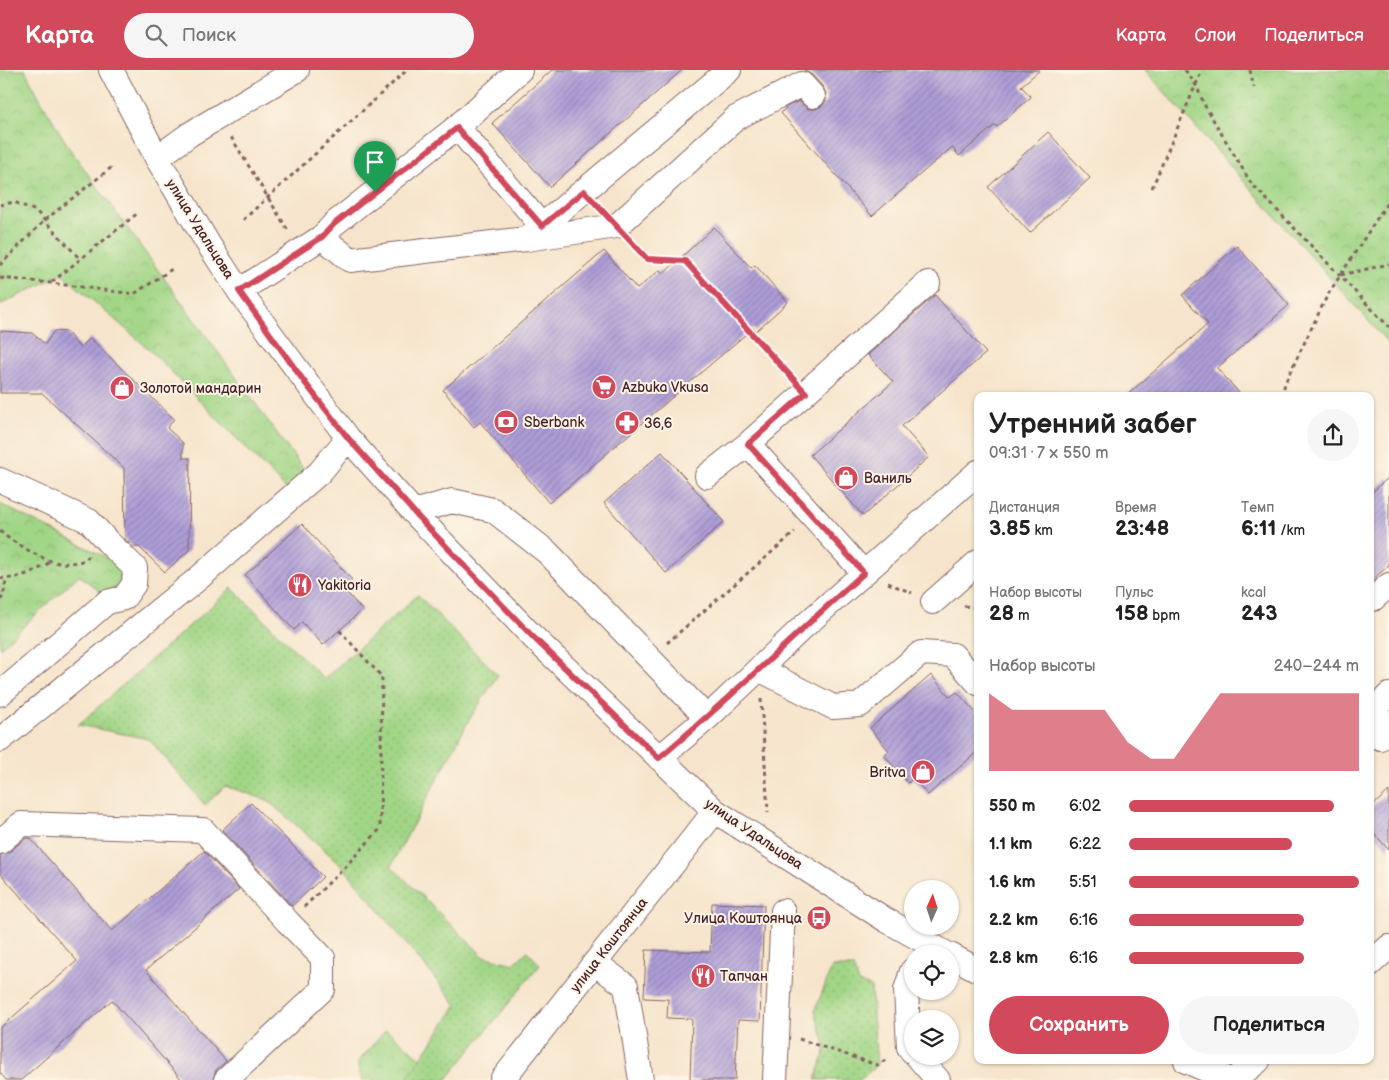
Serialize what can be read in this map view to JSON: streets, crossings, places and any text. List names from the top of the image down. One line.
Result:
{"streets":{"street":["улица Удальцова","улица Коштоянца"]},"crossings":[["улица Удальцова","улица Коштоянца"]],"places":{"supermarket":["Azbuka Vkusa"],"shop":["Золотой мандарин","Ваниль","Britva"],"bank":["Sberbank"],"pharmacy":["36,6"],"restaurant":["Yakitoria","Тапчан"],"bus stop":["Улица Коштоянца"]},"north":"top","page":{"header":"Карта","search":"Поиск","nav":["Карта","Слои","Поделиться"],"heading":["Утренний забег","09:31 · 7 × 550 m"],"stats":[["Дистанция","3.85 km"],["Время","23:48"],["Темп","6:11 /km"],["Набор высоты","28 m"],["Пульс","158 bpm"],["kcal","243"]],"chart":["Набор высоты","240–244 m"],"list":[{"name":"550 m","note":"6:02"},{"name":"1.1 km","note":"6:22"},{"name":"1.6 km","note":"5:51"},{"name":"2.2 km","note":"6:16"},{"name":"2.8 km","note":"6:16"}],"buttons":["Сохранить","Поделиться"]}}
